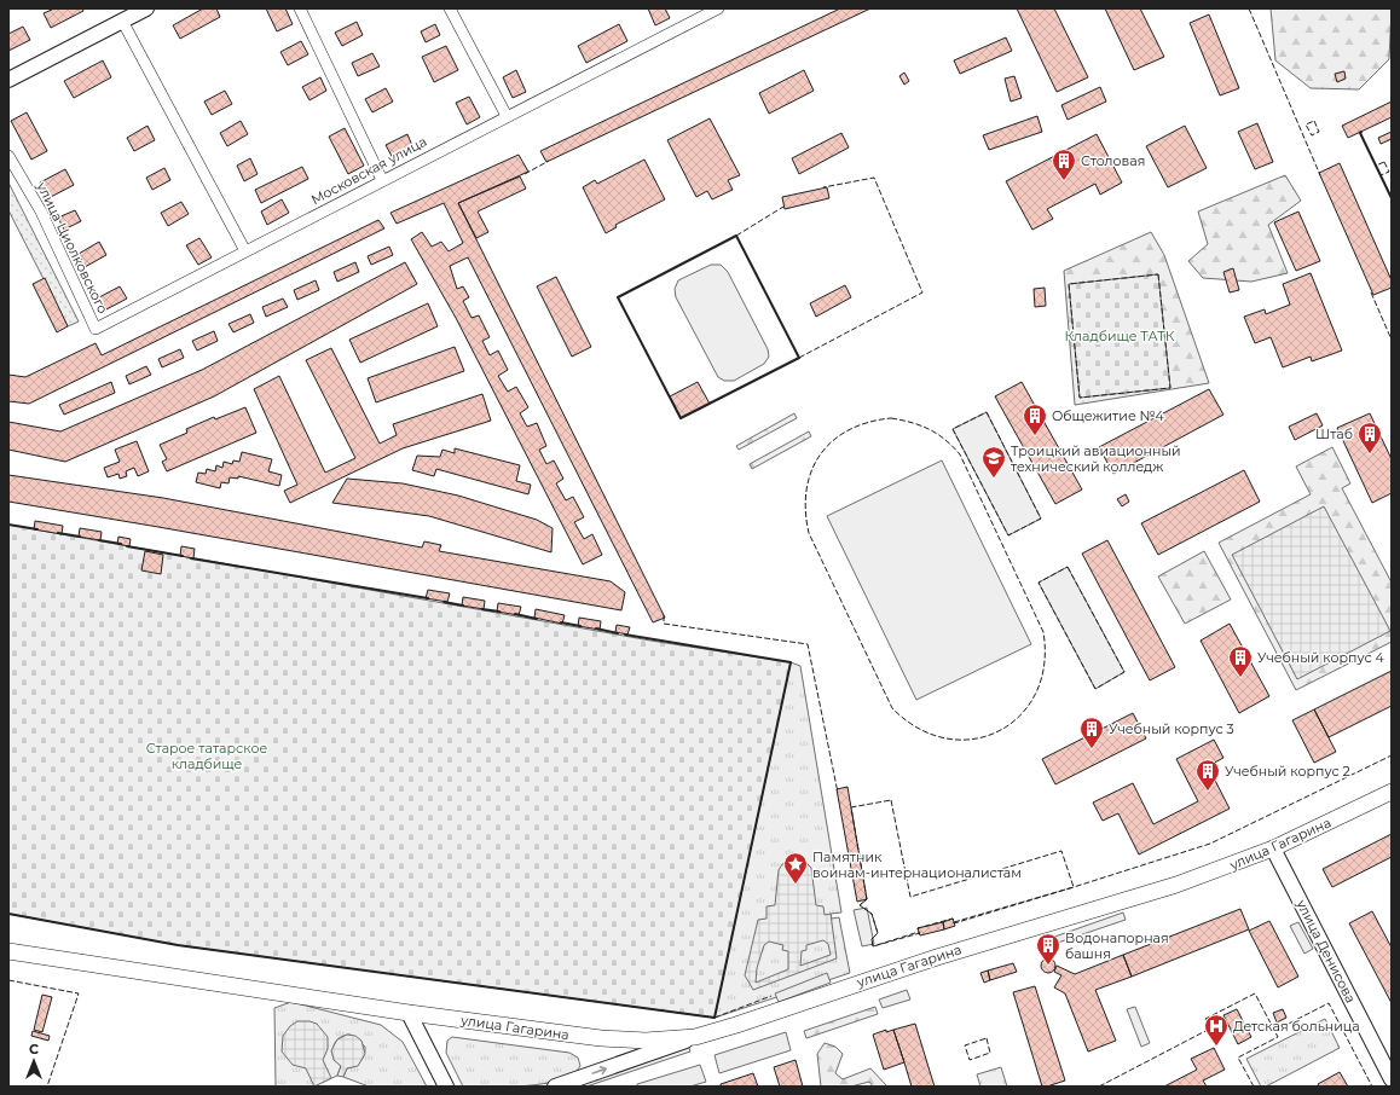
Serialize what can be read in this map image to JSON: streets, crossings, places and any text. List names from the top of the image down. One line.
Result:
{"streets":{"main road":["улица Гагарина"],"street":["Московская улица","улица Циолковского","улица Денисова"]},"crossings":[["Московская улица","улица Циолковского"],["улица Гагарина","улица Денисова"]],"parks":["Кладбище ТАТК","Старое татарское кладбище"],"places":{"building":["Столовая","Общежитие №4","Штаб","Учебный корпус 4","Учебный корпус 3","Учебный корпус 2","Водонапорная башня"],"school or university":["Троицкий авиационный технический колледж"],"place":["Памятник воинам-интернационалистам"],"hospital":["Детская больница"]},"north":"top"}
